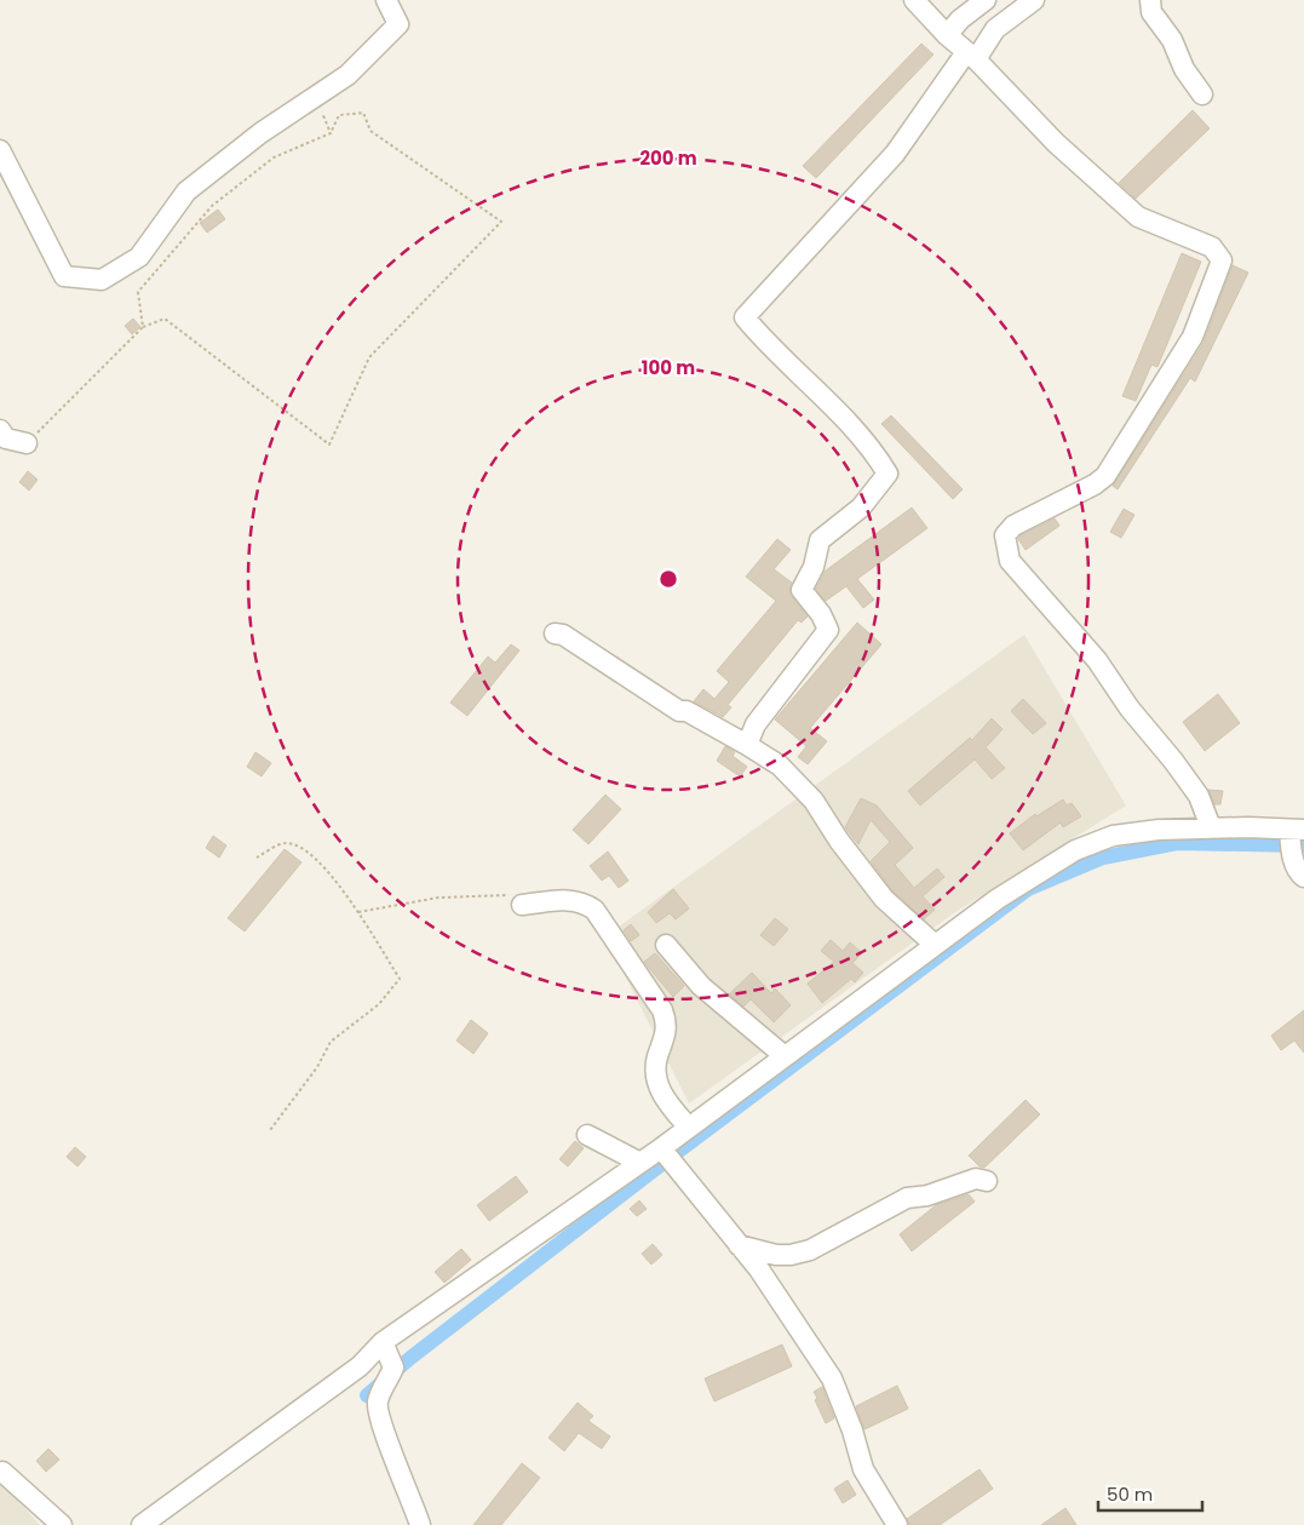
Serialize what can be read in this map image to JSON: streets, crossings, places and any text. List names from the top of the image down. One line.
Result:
{"scale_bar":"50 m","rings":["200 m","100 m"]}
